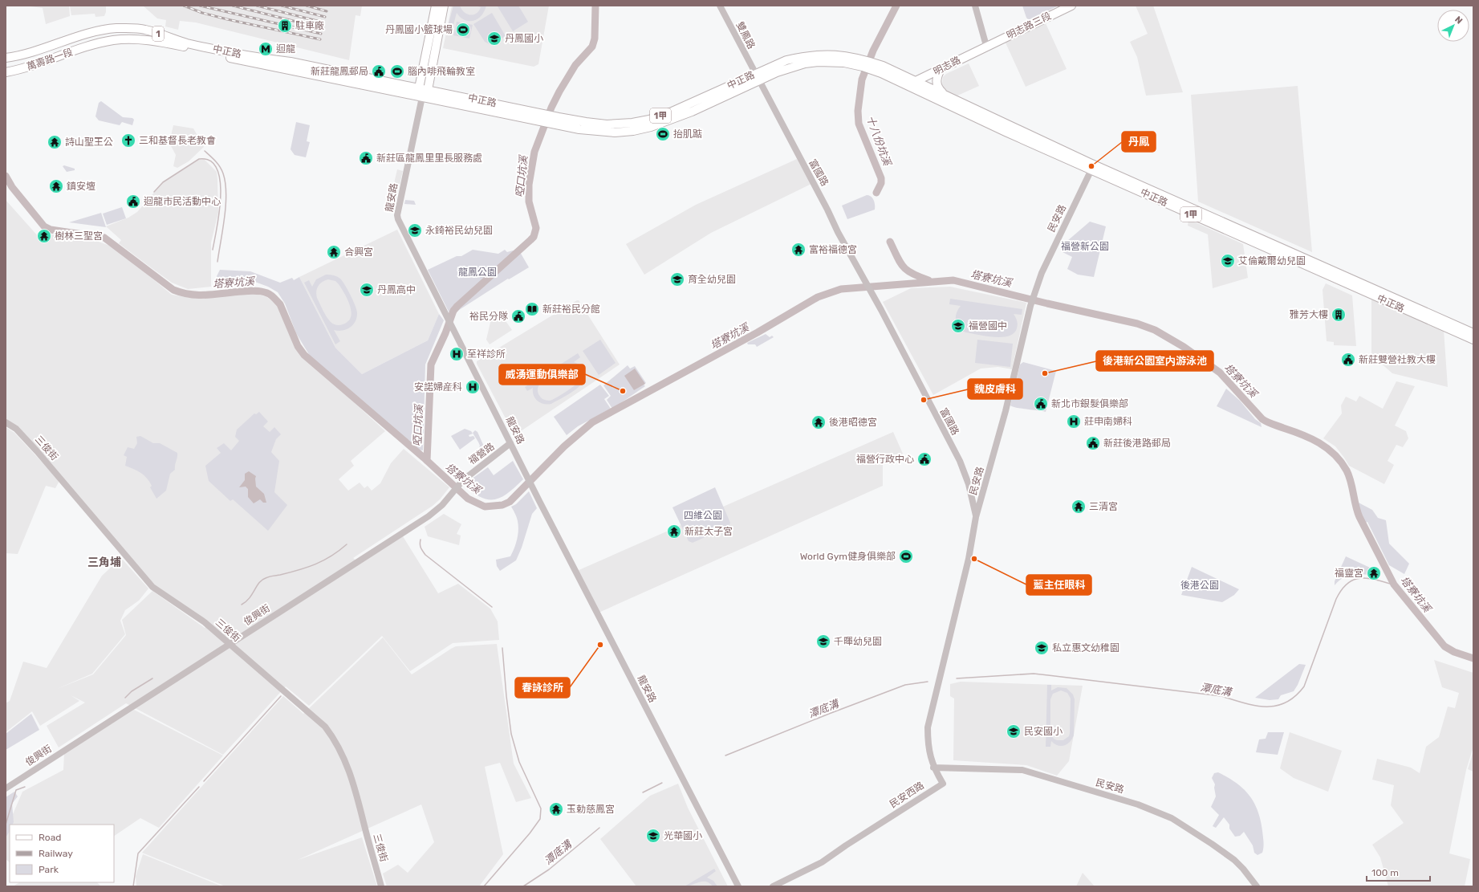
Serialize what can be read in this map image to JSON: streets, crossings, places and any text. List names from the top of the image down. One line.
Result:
{"streets":{"main road":["明志路三段","1","中正路","萬壽路一段","明志路","1甲"],"street":["雙鳳路","富國路","龍安路","民安路","三俊街","福營路","俊興街","民安西路"]},"crossings":[["明志路三段","明志路"],["雙鳳路","中正路"],["雙鳳路","富國路"],["中正路","萬壽路一段"],["中正路","明志路"],["中正路","富國路"],["中正路","龍安路"],["中正路","民安路"],["富國路","民安路"],["龍安路","福營路"],["民安路","民安西路"],["三俊街","俊興街"],["福營路","俊興街"]],"districts":["三角埔"],"water":["十八份坑溪","啞口坑溪","塔寮坑溪","潭底溝"],"parks":["福營新公園","龍鳳公園","四維公園","後港公園"],"places":{"building":["駐車廠","雅芳大樓"],"sports":["丹鳳國小籃球場","腦內啡飛輪教室","抬肌踮","World Gym健身俱樂部"],"school or university":["丹鳳國小","永錡裕民幼兒園","艾倫戴爾幼兒園","育全幼兒園","丹鳳高中","福營國中","千暉幼兒園","私立惠文幼稚園","民安國小","光華國小"],"metro station":["迴龍"],"public building":["新莊龍鳳郵局","新莊區龍鳳里里長服務處","迴龍市民活動中心","裕民分隊","新莊雙營社教大樓","新北市銀髮俱樂部","新莊後港路郵局","福營行政中心"],"church":["三和基督長老教會"],"temple":["詩山聖王公","鎮安壇","樹林三聖宮","富裕福德宮","合興宮","後港昭德宮","三清宮","新莊太子宮","福靈宮","玉勅慈鳳宮"],"other":["丹鳳","後港新公園室内游泳池","威湧運動俱樂部","魏皮膚科","藍主任眼科","春詠診所"],"library":["新莊裕民分館"],"hospital":["至祥診所","安諾婦産科","莊申南婦科"]},"legend":["Road","Railway","Park"],"scale_bar":"100 m","north":"top right"}
